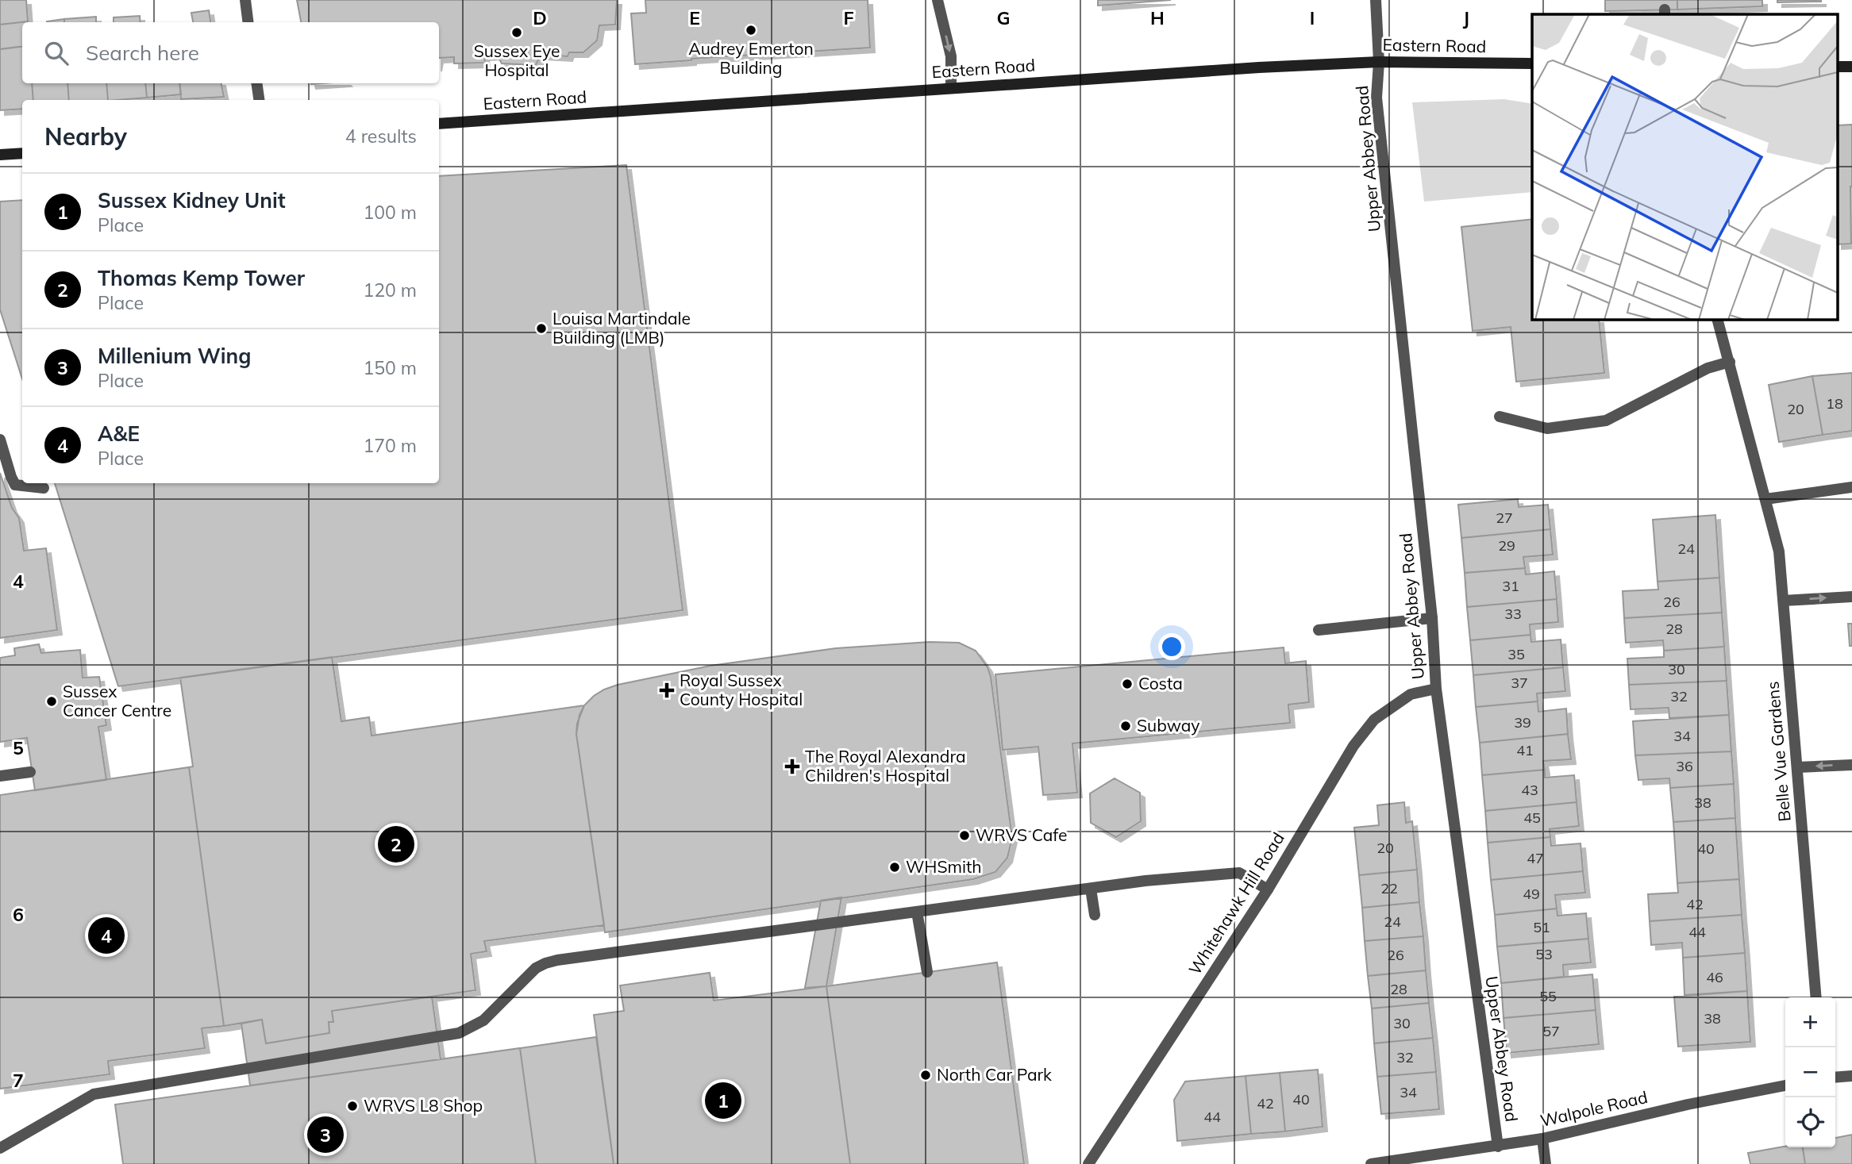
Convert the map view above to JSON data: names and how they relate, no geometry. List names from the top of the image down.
{
  "streets": {
    "street": [
      "Eastern Road",
      "Upper Abbey Road",
      "Belle Vue Gardens",
      "Whitehawk Hill Road",
      "Walpole Road"
    ]
  },
  "crossings": [
    ["Eastern Road", "Upper Abbey Road"],
    ["Upper Abbey Road", "Whitehawk Hill Road"],
    ["Upper Abbey Road", "Walpole Road"]
  ],
  "places": {
    "other": [
      "Audrey Emerton Building",
      "Sussex Eye Hospital",
      "Louisa Martindale Building (LMB)",
      "Costa",
      "Sussex Cancer Centre",
      "Subway",
      "WRVS Cafe",
      "WHSmith",
      "North Car Park",
      "WRVS L8 Shop"
    ],
    "health": ["Royal Sussex County Hospital", "The Royal Alexandra Children's Hospital"]
  },
  "house_numbers": [
    "18",
    "20",
    "27",
    "29",
    "24",
    "31",
    "26",
    "33",
    "28",
    "35",
    "30",
    "37",
    "32",
    "39",
    "34",
    "41",
    "36",
    "43",
    "38",
    "45",
    "20",
    "40",
    "47",
    "22",
    "49",
    "42",
    "24",
    "51",
    "44",
    "53",
    "26",
    "46",
    "28",
    "55",
    "38",
    "30",
    "57",
    "32",
    "34",
    "40",
    "42",
    "44"
  ],
  "page": {
    "search": "Search here",
    "heading": ["Nearby", "4 results"],
    "list": [
      {
        "mark": "1",
        "name": "Sussex Kidney Unit",
        "note": "Place",
        "value": "100 m"
      },
      {
        "mark": "2",
        "name": "Thomas Kemp Tower",
        "note": "Place",
        "value": "120 m"
      },
      {
        "mark": "3",
        "name": "Millenium Wing",
        "note": "Place",
        "value": "150 m"
      },
      {
        "mark": "4",
        "name": "A&E",
        "note": "Place",
        "value": "170 m"
      }
    ],
    "pins": [
      "2",
      "4",
      "1",
      "3"
    ],
    "map_buttons": ["+", "−"]
  },
  "grid": {
    "columns": [
      "D",
      "E",
      "F",
      "G",
      "H",
      "I",
      "J"
    ],
    "rows": [
      "4",
      "5",
      "6",
      "7"
    ]
  }
}
